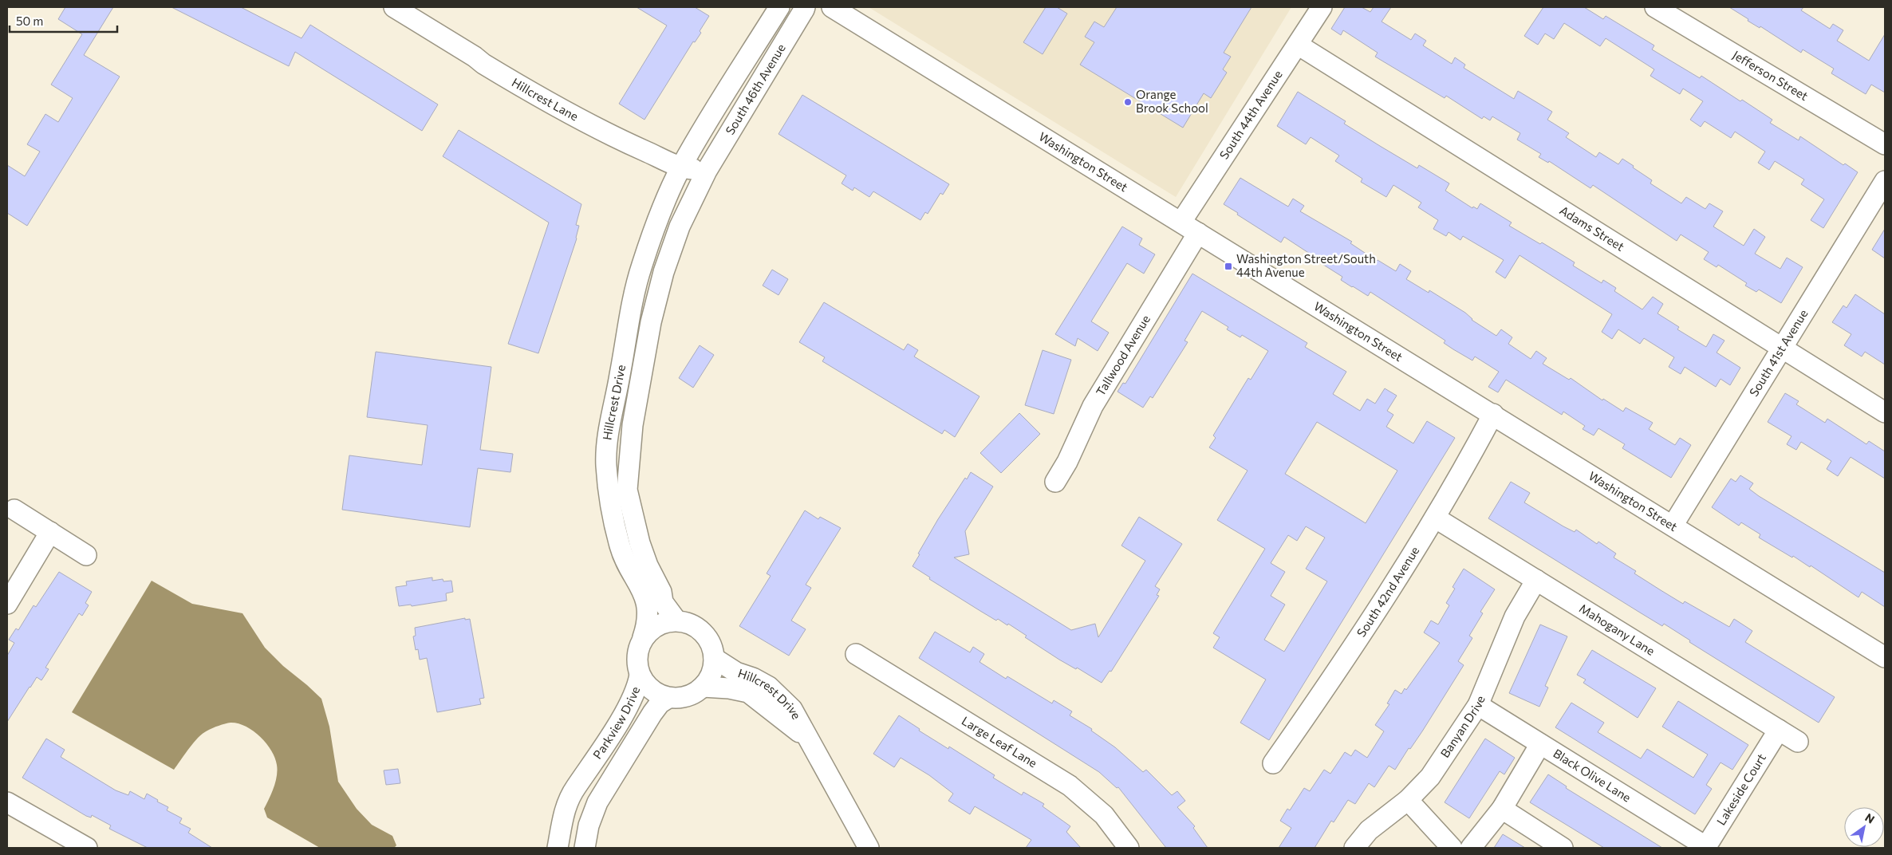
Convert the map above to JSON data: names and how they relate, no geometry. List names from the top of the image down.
{
  "streets": {
    "street": [
      "Jefferson Street",
      "South 46th Avenue",
      "Hillcrest Lane",
      "South 44th Avenue",
      "Washington Street",
      "Adams Street",
      "South 41st Avenue",
      "Tallwood Avenue",
      "Hillcrest Drive",
      "South 42nd Avenue",
      "Mahogany Lane",
      "Parkview Drive",
      "Banyan Drive",
      "Large Leaf Lane",
      "Black Olive Lane",
      "Lakeside Court"
    ]
  },
  "crossings": [
    ["South 46th Avenue", "Hillcrest Lane"],
    ["South 46th Avenue", "Hillcrest Drive"],
    ["Hillcrest Lane", "Hillcrest Drive"],
    ["South 44th Avenue", "Washington Street"],
    ["South 44th Avenue", "Adams Street"],
    ["Washington Street", "South 41st Avenue"],
    ["Washington Street", "Tallwood Avenue"],
    ["Washington Street", "South 42nd Avenue"],
    ["Adams Street", "South 41st Avenue"],
    ["Hillcrest Drive", "Parkview Drive"],
    ["South 42nd Avenue", "Mahogany Lane"],
    ["Mahogany Lane", "Banyan Drive"],
    ["Mahogany Lane", "Lakeside Court"],
    ["Banyan Drive", "Black Olive Lane"],
    ["Black Olive Lane", "Lakeside Court"]
  ],
  "places": {
    "other": ["Orange Brook School"],
    "transit": ["Washington Street/South 44th Avenue"]
  },
  "scale_bar": "50 m",
  "north": "top right"
}
